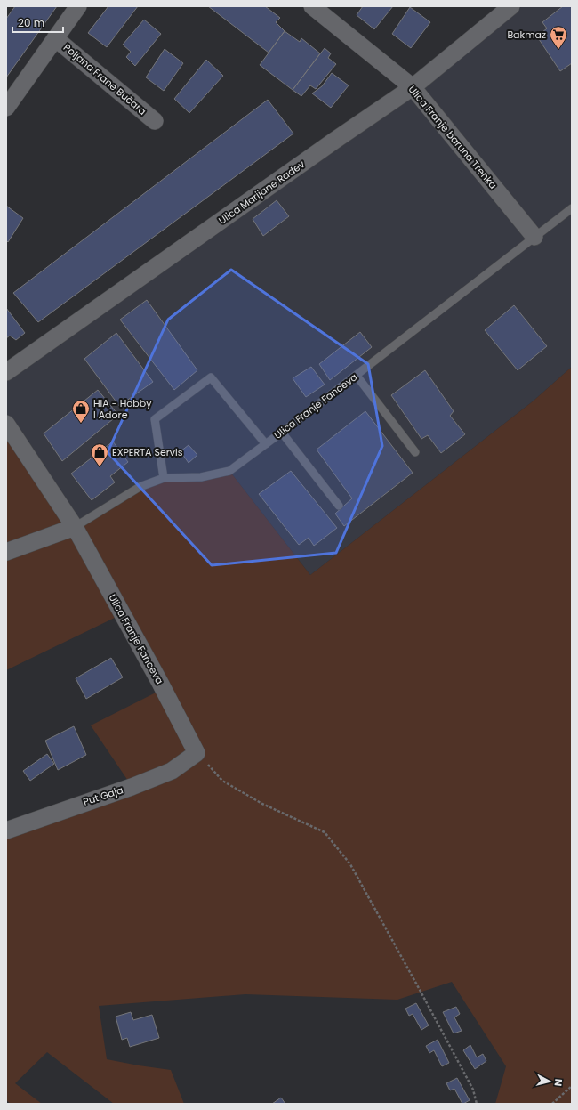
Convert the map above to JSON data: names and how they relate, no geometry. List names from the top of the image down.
{
  "streets": {
    "street": [
      "Poljana Frane Bučara",
      "Ulica Franje baruna Trenka",
      "Ulica Marijane Radev",
      "Ulica Franje Fanceva",
      "Put Gaja"
    ]
  },
  "crossings": [
    ["Ulica Franje baruna Trenka", "Ulica Marijane Radev"],
    ["Ulica Franje baruna Trenka", "Ulica Franje Fanceva"],
    ["Ulica Franje Fanceva", "Put Gaja"]
  ],
  "places": {
    "supermarket": ["Bakmaz"],
    "shop": ["HIA - Hobby I Adore", "EXPERTA Servis"]
  },
  "scale_bar": "20 m",
  "north": "right"
}
